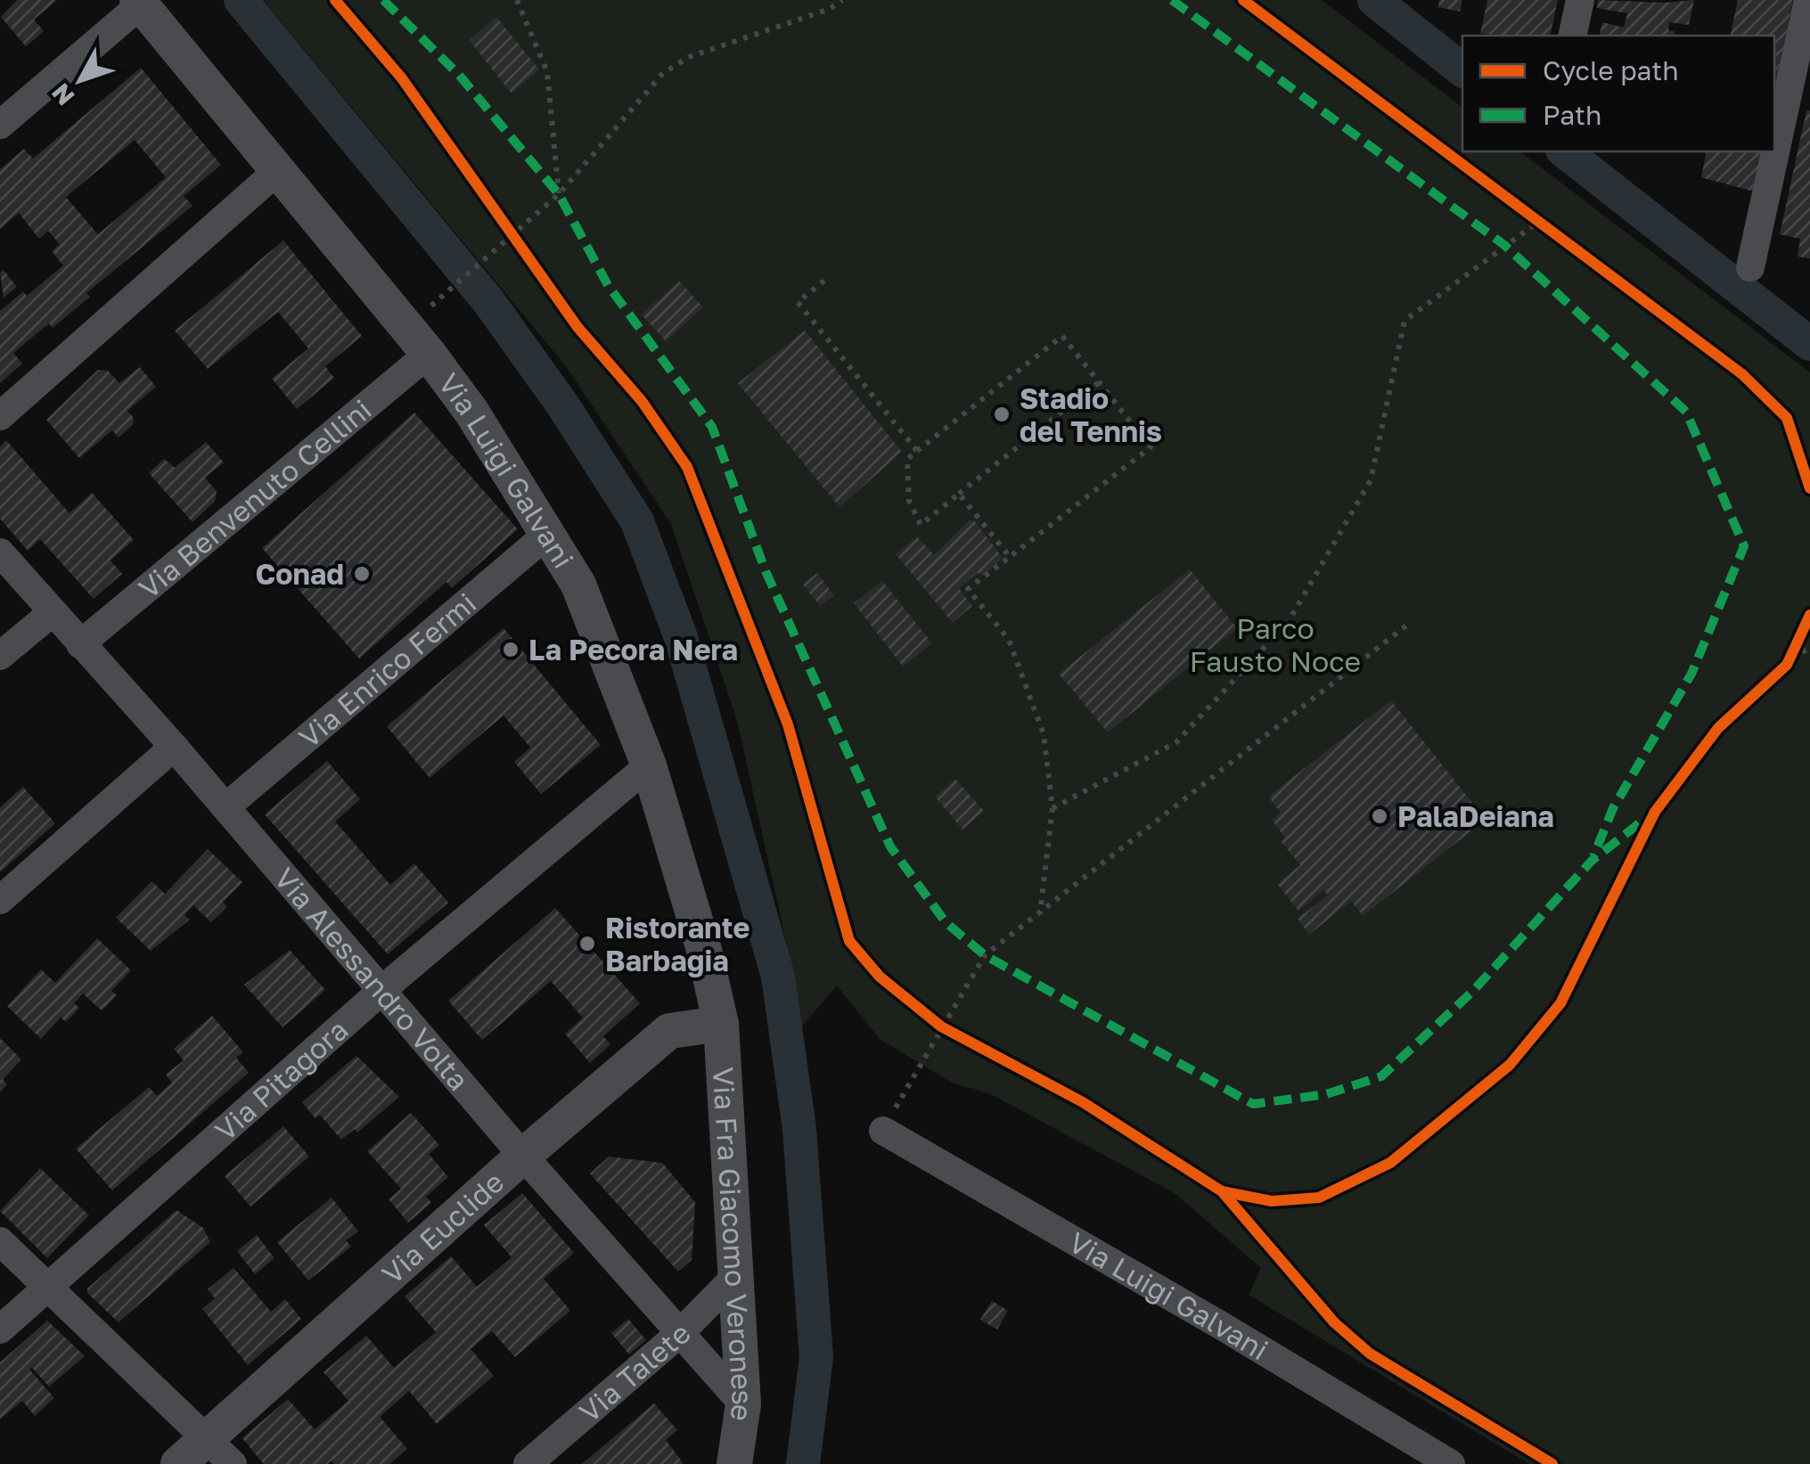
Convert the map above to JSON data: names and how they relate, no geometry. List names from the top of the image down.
{
  "streets": {
    "street": [
      "Via Luigi Galvani",
      "Via Benvenuto Cellini",
      "Via Enrico Fermi",
      "Via Alessandro Volta",
      "Via Pitagora",
      "Via Euclide",
      "Via Fra Giacomo Veronese",
      "Via Talete"
    ]
  },
  "crossings": [
    ["Via Luigi Galvani", "Via Benvenuto Cellini"],
    ["Via Luigi Galvani", "Via Enrico Fermi"],
    ["Via Luigi Galvani", "Via Pitagora"],
    ["Via Luigi Galvani", "Via Euclide"],
    ["Via Luigi Galvani", "Via Fra Giacomo Veronese"],
    ["Via Benvenuto Cellini", "Via Alessandro Volta"],
    ["Via Enrico Fermi", "Via Alessandro Volta"],
    ["Via Alessandro Volta", "Via Pitagora"],
    ["Via Alessandro Volta", "Via Euclide"],
    ["Via Alessandro Volta", "Via Fra Giacomo Veronese"],
    ["Via Alessandro Volta", "Via Talete"],
    ["Via Euclide", "Via Fra Giacomo Veronese"],
    ["Via Fra Giacomo Veronese", "Via Talete"]
  ],
  "parks": ["Parco Fausto Noce"],
  "places": [
    "Stadio del Tennis",
    "Conad",
    "La Pecora Nera",
    "PalaDeiana",
    "Ristorante Barbagia"
  ],
  "legend": ["Cycle path", "Path"],
  "north": "bottom left"
}
